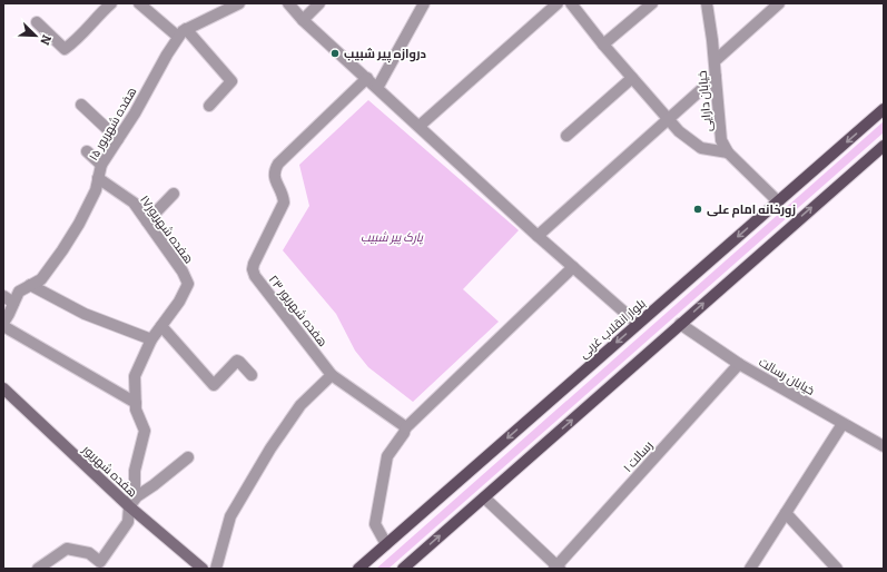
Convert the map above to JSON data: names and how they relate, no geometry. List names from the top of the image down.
{
  "streets": {
    "main road": ["بلوار انقلاب غربی", "هفده شهریور"],
    "street": [
      "خیابان دارایی",
      "هفده شهریور ۱۵",
      "هفده شهریور۱۷",
      "هفده شهریور ۲۳",
      "خیابان رسالت",
      "رسالت ۱"
    ]
  },
  "crossings": [
    ["خیابان دارایی", "بلوار انقلاب غربی"],
    ["هفده شهریور ۱۵", "هفده شهریور۱۷"],
    ["هفده شهریور۱۷", "هفده شهریور"],
    ["خیابان رسالت", "رسالت ۱"]
  ],
  "parks": ["پارک پیر شبیب"],
  "places": ["دروازه پیر شبیب", "زورخانه امام علی"],
  "north": "bottom right"
}
